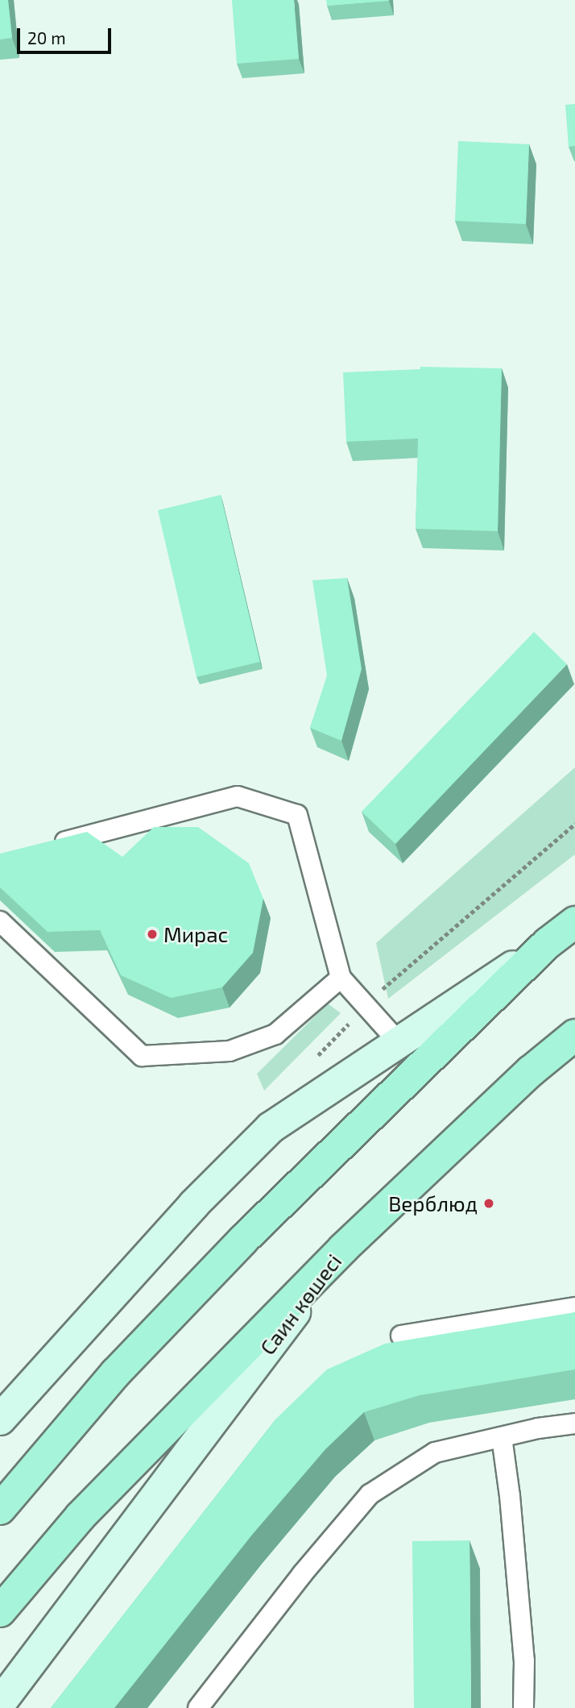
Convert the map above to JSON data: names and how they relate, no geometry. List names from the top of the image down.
{
  "streets": {
    "main road": ["Саин көшесі"]
  },
  "places": ["Мирас", "Верблюд"],
  "scale_bar": "20 m"
}
